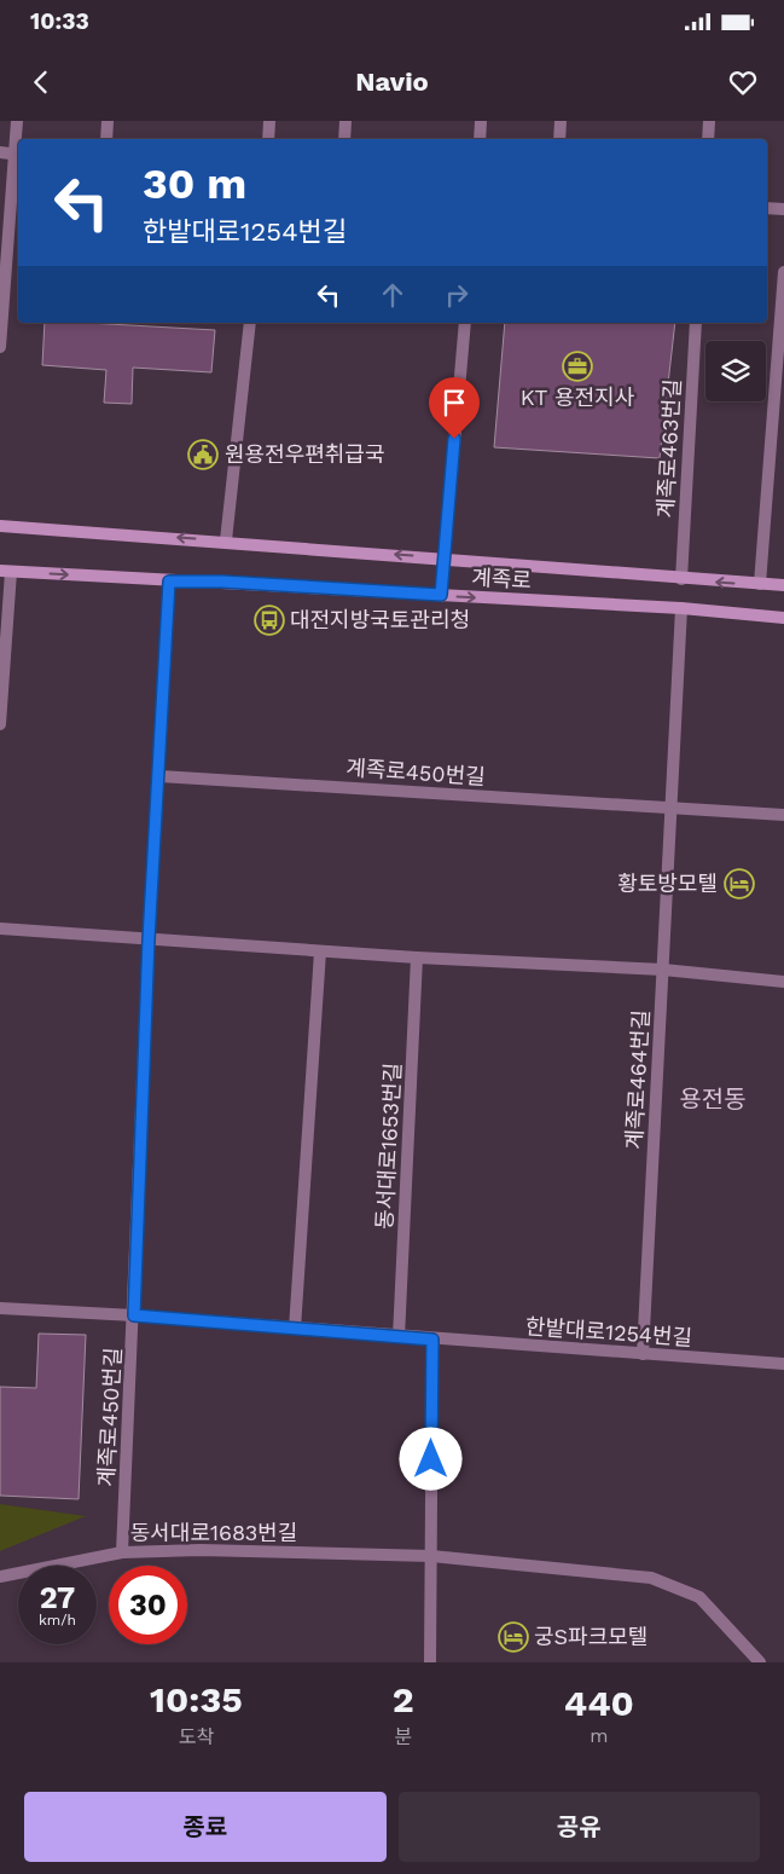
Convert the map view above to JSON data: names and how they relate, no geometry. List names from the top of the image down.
{
  "streets": {
    "main road": ["계족로"],
    "street": [
      "계족로463번길",
      "계족로450번길",
      "계족로464번길",
      "동서대로1653번길",
      "한밭대로1254번길",
      "동서대로1683번길"
    ]
  },
  "crossings": [
    ["계족로463번길", "계족로"],
    ["계족로", "계족로450번길"],
    ["계족로", "계족로464번길"],
    ["계족로450번길", "계족로464번길"],
    ["계족로450번길", "한밭대로1254번길"],
    ["계족로450번길", "동서대로1683번길"],
    ["계족로464번길", "한밭대로1254번길"],
    ["동서대로1653번길", "한밭대로1254번길"]
  ],
  "districts": ["용전동"],
  "places": {
    "office": ["KT 용전지사"],
    "public building": ["원용전우편취급국"],
    "bus stop": ["대전지방국토관리청"],
    "hotel": ["황토방모텔", "궁S파크모텔"]
  },
  "page": {
    "status": "10:33",
    "header": "Navio",
    "turn": ["30 m", "한밭대로1254번길"],
    "speed": "27 km/h",
    "limit": "30",
    "eta": [
      "10:35",
      "도착",
      "2",
      "분",
      "440",
      "m"
    ],
    "buttons": ["종료", "공유"]
  }
}
